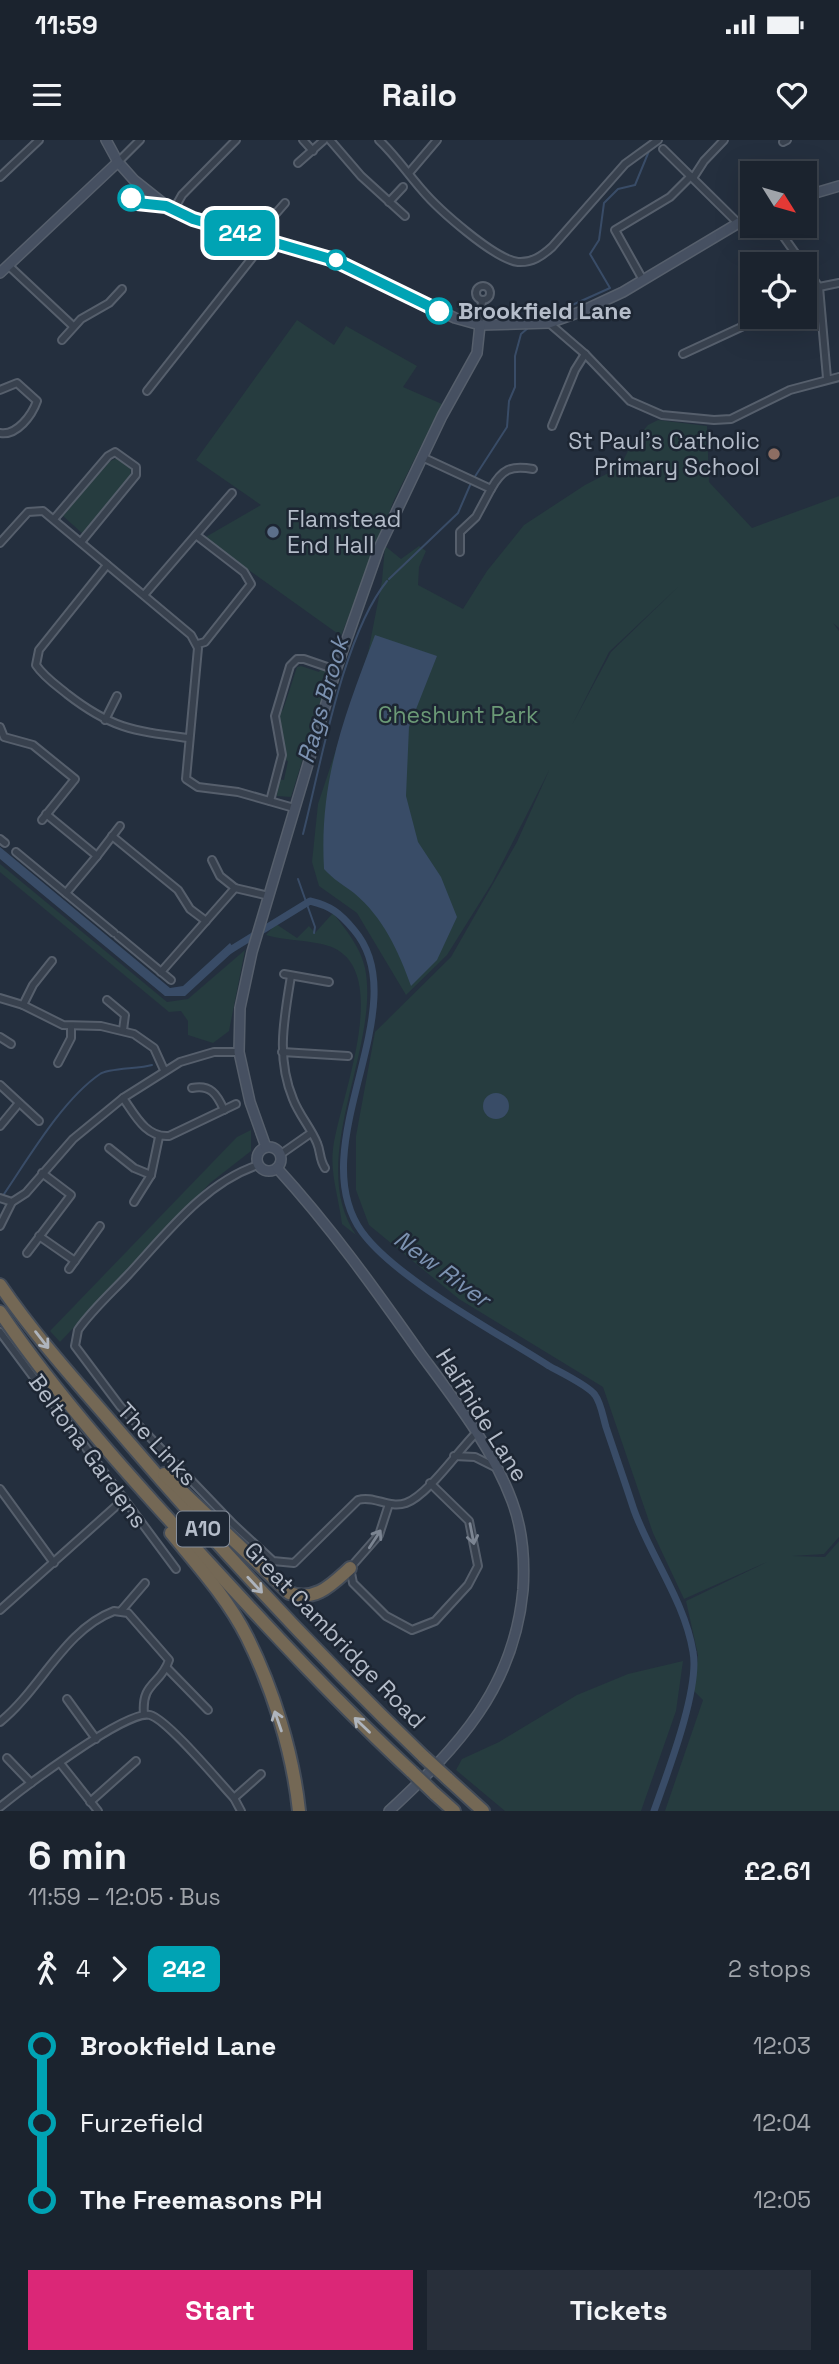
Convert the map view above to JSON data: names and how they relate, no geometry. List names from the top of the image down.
{
  "streets": {
    "highway": ["A10", "Great Cambridge Road"],
    "main road": ["Halfhide Lane"],
    "street": ["The Links", "Beltona Gardens"]
  },
  "crossings": [
    ["Halfhide Lane", "The Links"]
  ],
  "water": ["Rags Brook", "New River"],
  "parks": ["Cheshunt Park"],
  "places": ["Brookfield Lane", "St Paul's Catholic Primary School", "Flamstead End Hall"],
  "lines": ["bus line 242"],
  "north": "bottom right",
  "page": {
    "status": "11:59",
    "header": "Railo",
    "on_map": "242",
    "heading": ["6 min", "11:59 – 12:05 · Bus", "£2.61"],
    "legs": ["4", "242", "2 stops"],
    "list": [
      {
        "name": "Brookfield Lane",
        "value": "12:03"
      },
      {
        "name": "Furzefield",
        "value": "12:04"
      },
      {
        "name": "The Freemasons PH",
        "value": "12:05"
      }
    ],
    "buttons": ["Start", "Tickets"]
  }
}
